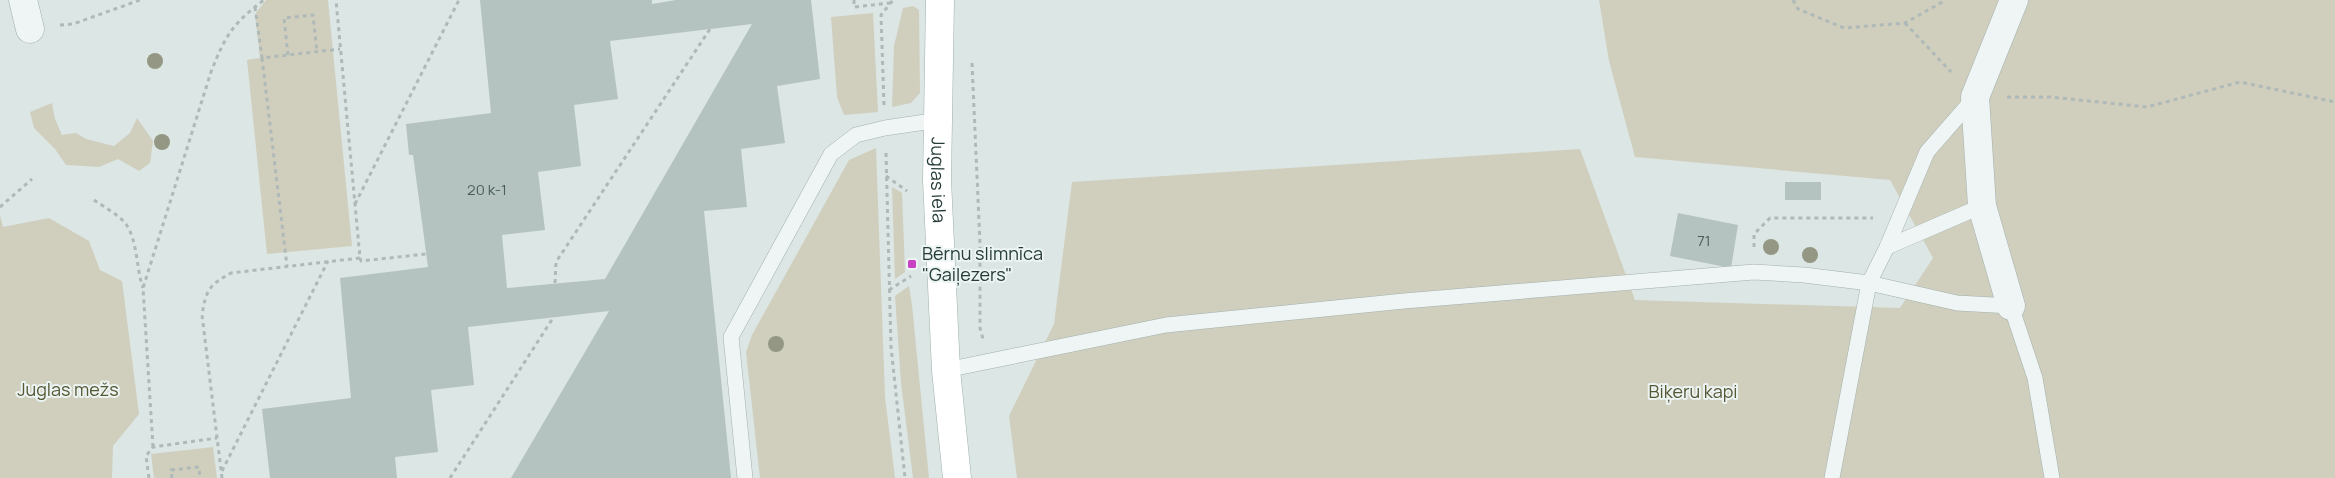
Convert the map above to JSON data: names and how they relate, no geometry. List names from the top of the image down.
{
  "streets": {
    "main road": ["Juglas iela"]
  },
  "parks": ["Juglas mežs", "Biķeru kapi"],
  "places": {
    "transit": ["Bērnu slimnīca \"Gaiļezers\""]
  },
  "house_numbers": ["20 k-1", "71"]
}
